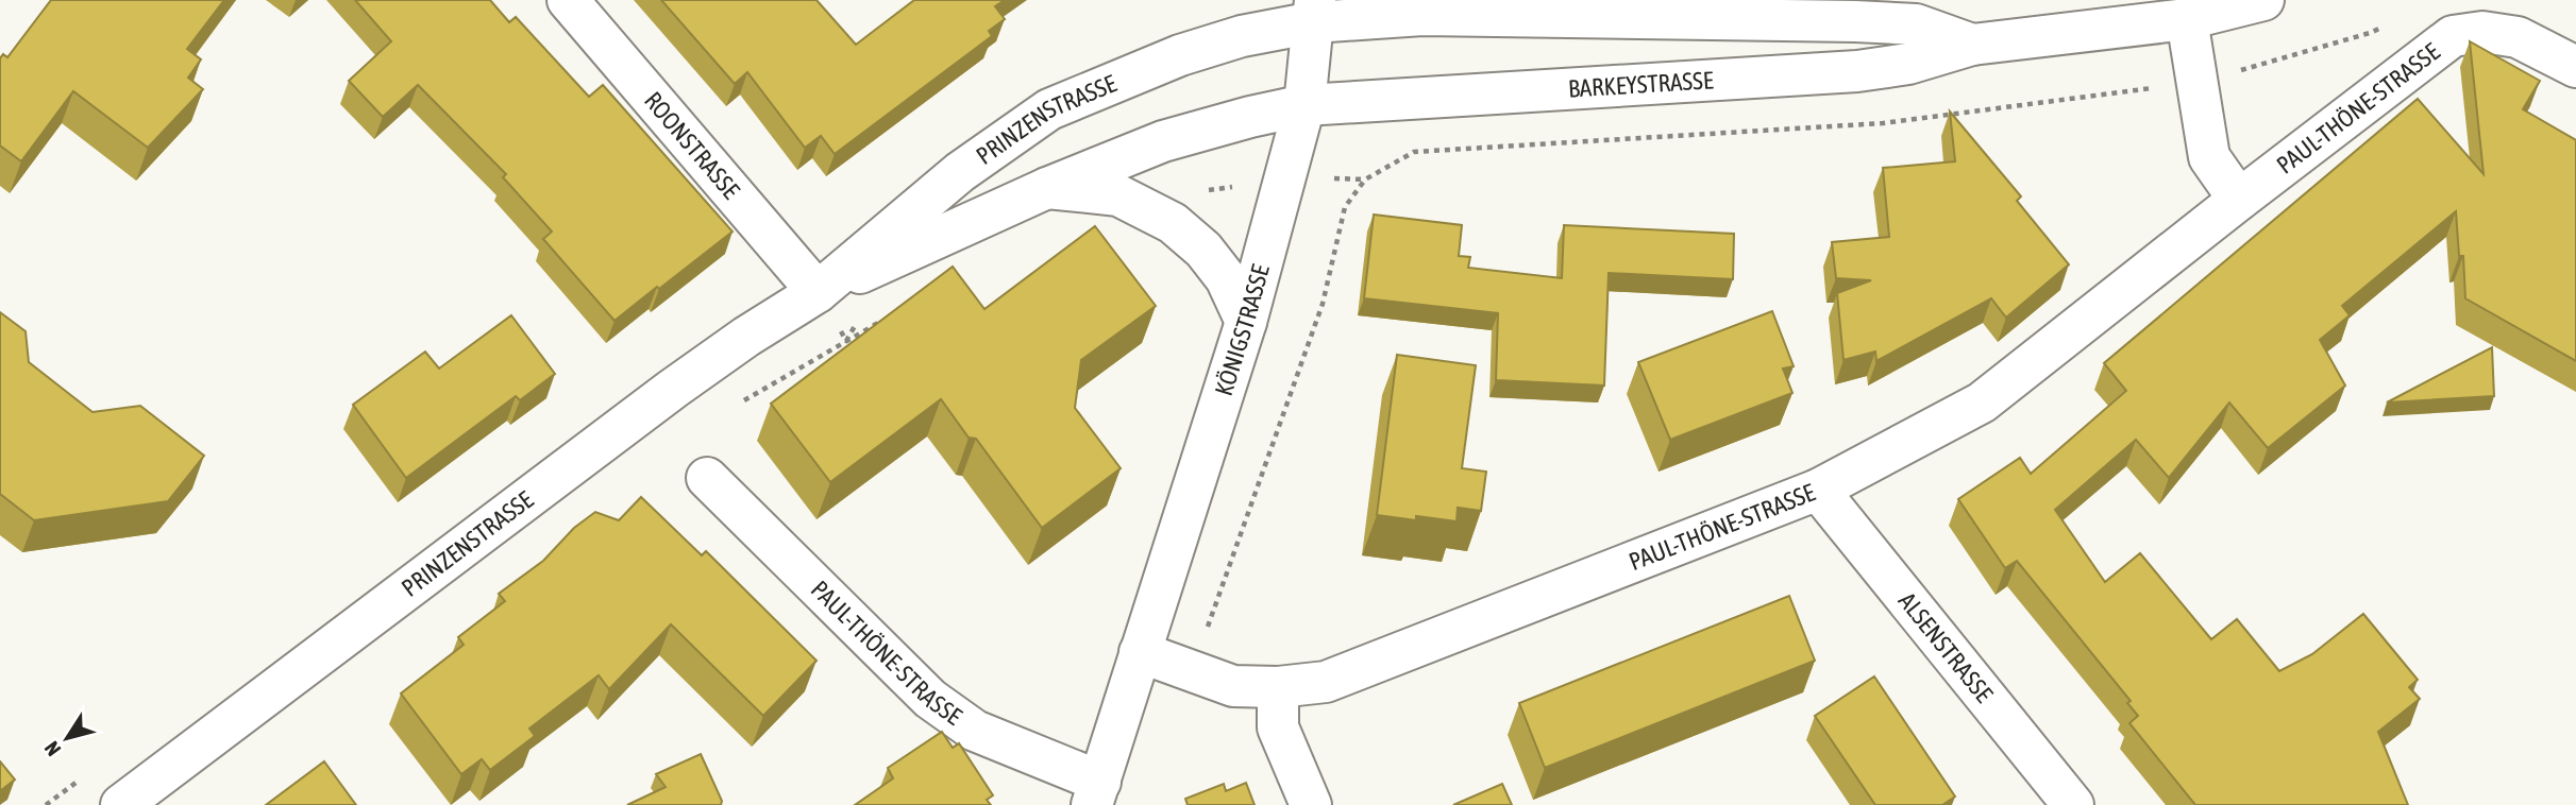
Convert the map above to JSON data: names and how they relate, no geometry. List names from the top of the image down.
{
  "streets": {
    "street": [
      "BARKEYSTRASSE",
      "PAUL-THÖNE-STRASSE",
      "PRINZENSTRASSE",
      "ROONSTRASSE",
      "KÖNIGSTRASSE",
      "ALSENSTRASSE"
    ]
  },
  "crossings": [
    ["BARKEYSTRASSE", "PRINZENSTRASSE"],
    ["BARKEYSTRASSE", "KÖNIGSTRASSE"],
    ["PAUL-THÖNE-STRASSE", "KÖNIGSTRASSE"],
    ["PAUL-THÖNE-STRASSE", "ALSENSTRASSE"],
    ["PRINZENSTRASSE", "ROONSTRASSE"],
    ["PRINZENSTRASSE", "KÖNIGSTRASSE"]
  ],
  "north": "bottom left"
}
